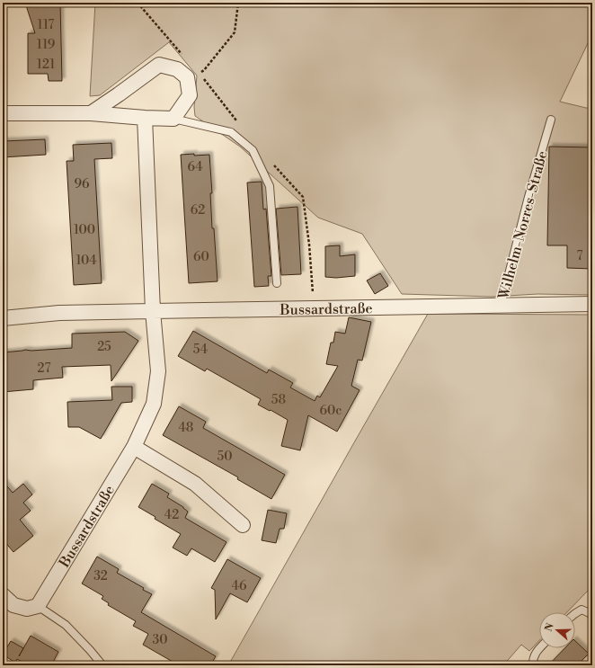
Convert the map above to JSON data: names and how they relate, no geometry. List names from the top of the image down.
{
  "streets": {
    "street": ["Wilhelm-Norres-Straße", "Bussardstraße"]
  },
  "crossings": [
    ["Wilhelm-Norres-Straße", "Bussardstraße"]
  ],
  "house_numbers": [
    "117",
    "119",
    "121",
    "64",
    "96",
    "62",
    "100",
    "7",
    "60",
    "104",
    "25",
    "54",
    "27",
    "58",
    "60c",
    "48",
    "50",
    "42",
    "32",
    "46",
    "30"
  ],
  "north": "left"
}
